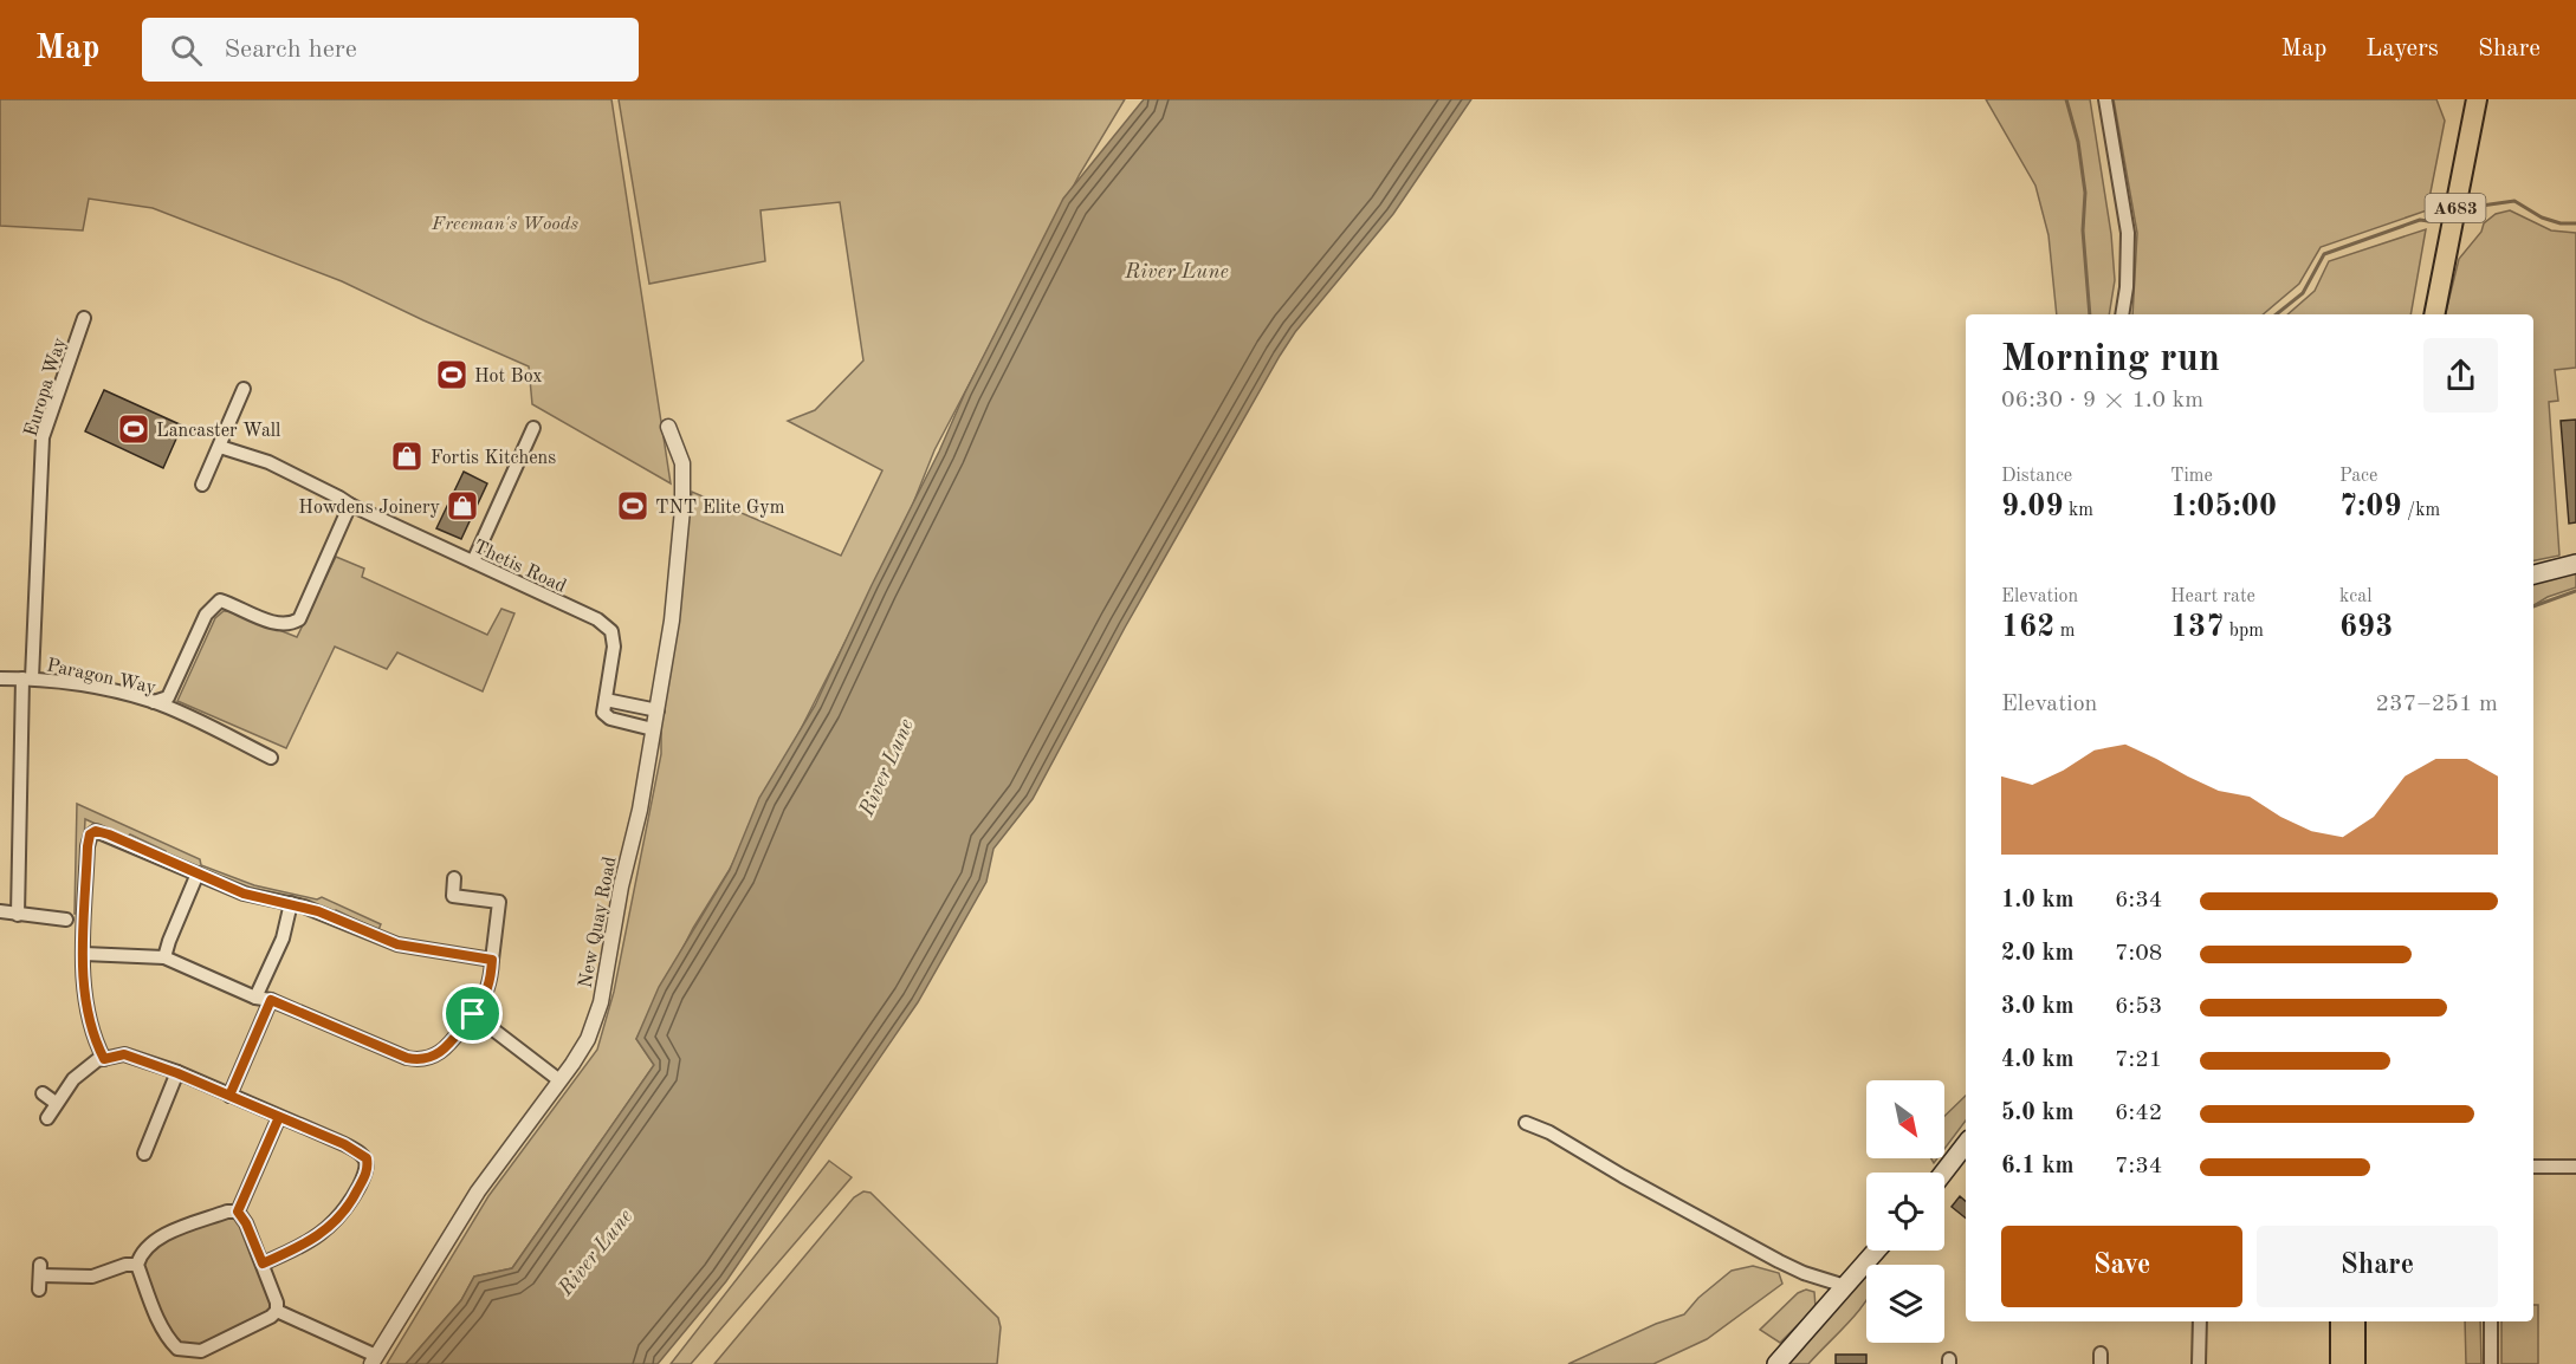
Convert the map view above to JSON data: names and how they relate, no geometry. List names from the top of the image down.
{
  "streets": {
    "highway": ["A683"],
    "street": [
      "Europa Way",
      "Thetis Road",
      "Paragon Way",
      "New Quay Road"
    ]
  },
  "crossings": [
    ["Europa Way", "Paragon Way"]
  ],
  "water": ["River Lune"],
  "parks": ["Freeman's Woods"],
  "places": {
    "sports": ["Hot Box", "Lancaster Wall", "TNT Elite Gym"],
    "shop": ["Fortis Kitchens", "Howdens Joinery"]
  },
  "north": "bottom right",
  "page": {
    "header": "Map",
    "search": "Search here",
    "nav": ["Map", "Layers", "Share"],
    "heading": ["Morning run", "06:30 · 9 × 1.0 km"],
    "stats": [
      ["Distance", "9.09 km"],
      ["Time", "1:05:00"],
      ["Pace", "7:09 /km"],
      ["Elevation", "162 m"],
      ["Heart rate", "137 bpm"],
      ["kcal", "693"]
    ],
    "chart": ["Elevation", "237–251 m"],
    "list": [
      {
        "name": "1.0 km",
        "note": "6:34"
      },
      {
        "name": "2.0 km",
        "note": "7:08"
      },
      {
        "name": "3.0 km",
        "note": "6:53"
      },
      {
        "name": "4.0 km",
        "note": "7:21"
      },
      {
        "name": "5.0 km",
        "note": "6:42"
      },
      {
        "name": "6.1 km",
        "note": "7:34"
      }
    ],
    "buttons": ["Save", "Share"]
  }
}
